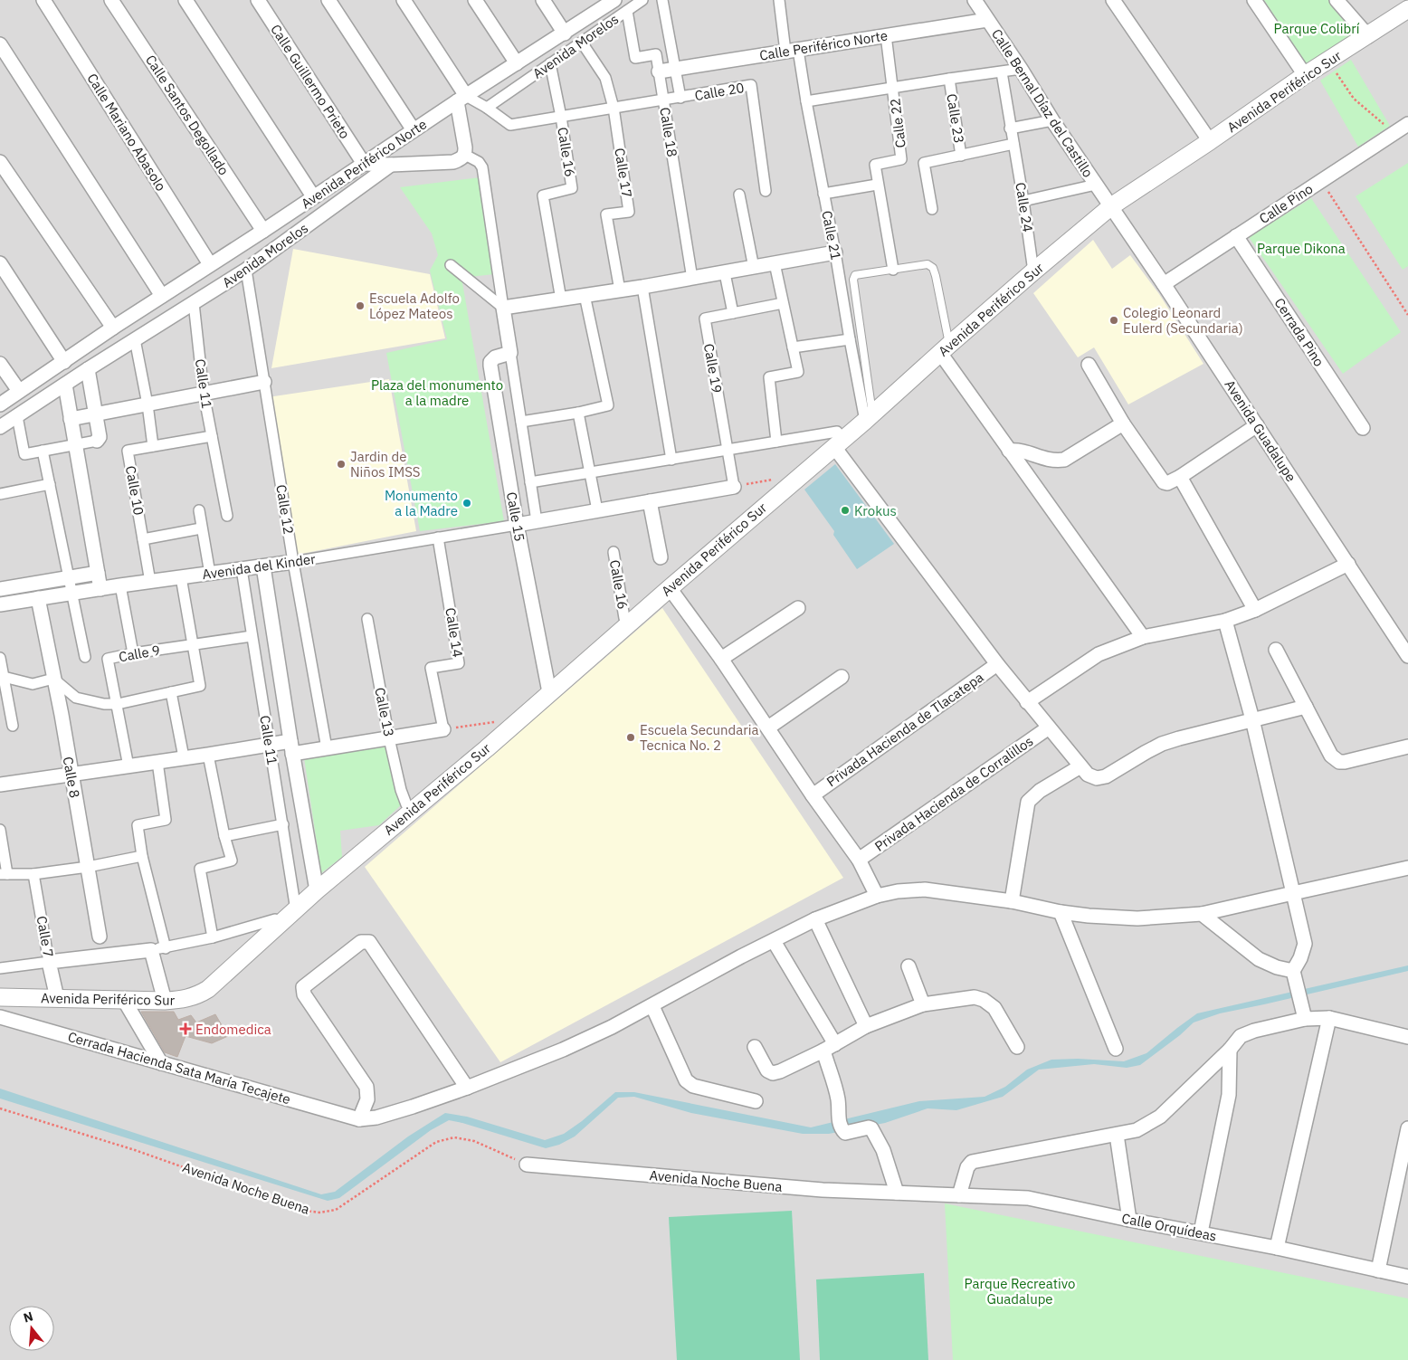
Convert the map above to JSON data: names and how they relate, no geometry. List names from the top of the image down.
{
  "streets": {
    "street": [
      "Calle Periférico Norte",
      "Avenida Morelos",
      "Calle Guillermo Prieto",
      "Calle 20",
      "Avenida Periférico Sur",
      "Calle Bernal Díaz del Castillo",
      "Calle Santos Degollado",
      "Calle 23",
      "Calle 22",
      "Calle Mariano Abasolo",
      "Calle 18",
      "Calle 16",
      "Avenida Periférico Norte",
      "Calle 17",
      "Calle Pino",
      "Calle 24",
      "Calle 21",
      "Cerrada Pino",
      "Calle 19",
      "Calle 11",
      "Avenida Guadalupe",
      "Calle 10",
      "Calle 12",
      "Calle 15",
      "Avenida del Kinder",
      "Calle 14",
      "Calle 9",
      "Calle 13",
      "Privada Hacienda de Tlacatepa",
      "Calle 8",
      "Privada Hacienda de Corralillos",
      "Calle 7",
      "Cerrada Hacienda Sata María Tecajete",
      "Avenida Noche Buena",
      "Calle Orquídeas"
    ]
  },
  "crossings": [
    ["Calle Periférico Norte", "Calle 20"],
    ["Calle Periférico Norte", "Calle Bernal Díaz del Castillo"],
    ["Calle Periférico Norte", "Calle 22"],
    ["Calle Periférico Norte", "Calle 18"],
    ["Calle Periférico Norte", "Calle 21"],
    ["Avenida Morelos", "Calle 18"],
    ["Avenida Morelos", "Calle 16"],
    ["Avenida Morelos", "Calle 17"],
    ["Avenida Morelos", "Calle 11"],
    ["Avenida Morelos", "Calle 12"],
    ["Calle Guillermo Prieto", "Avenida Periférico Norte"],
    ["Avenida Periférico Sur", "Calle Bernal Díaz del Castillo"],
    ["Avenida Periférico Sur", "Calle 24"],
    ["Avenida Periférico Sur", "Calle 21"],
    ["Avenida Periférico Sur", "Calle 11"],
    ["Avenida Periférico Sur", "Avenida Guadalupe"],
    ["Avenida Periférico Sur", "Calle 15"],
    ["Avenida Periférico Sur", "Calle 7"],
    ["Calle Bernal Díaz del Castillo", "Avenida Guadalupe"],
    ["Calle Santos Degollado", "Avenida Periférico Norte"],
    ["Calle Mariano Abasolo", "Avenida Periférico Norte"],
    ["Calle Pino", "Cerrada Pino"],
    ["Calle Pino", "Avenida Guadalupe"],
    ["Calle 11", "Avenida del Kinder"],
    ["Calle 11", "Calle 9"],
    ["Calle 10", "Avenida del Kinder"],
    ["Calle 12", "Avenida del Kinder"],
    ["Calle 15", "Avenida del Kinder"],
    ["Avenida del Kinder", "Calle 14"],
    ["Avenida del Kinder", "Calle 8"],
    ["Avenida Noche Buena", "Calle Orquídeas"]
  ],
  "parks": [
    "Parque Colibrí",
    "Parque Dikona",
    "Plaza del monumento a la madre",
    "Parque Recreativo Guadalupe"
  ],
  "places": {
    "other": [
      "Escuela Adolfo López Mateos",
      "Colegio Leonard Eulerd (Secundaria)",
      "Jardin de Niños IMSS",
      "Monumento a la Madre",
      "Krokus",
      "Escuela Secundaria Tecnica No. 2"
    ],
    "health": ["Endomedica"]
  },
  "north": "top"
}
